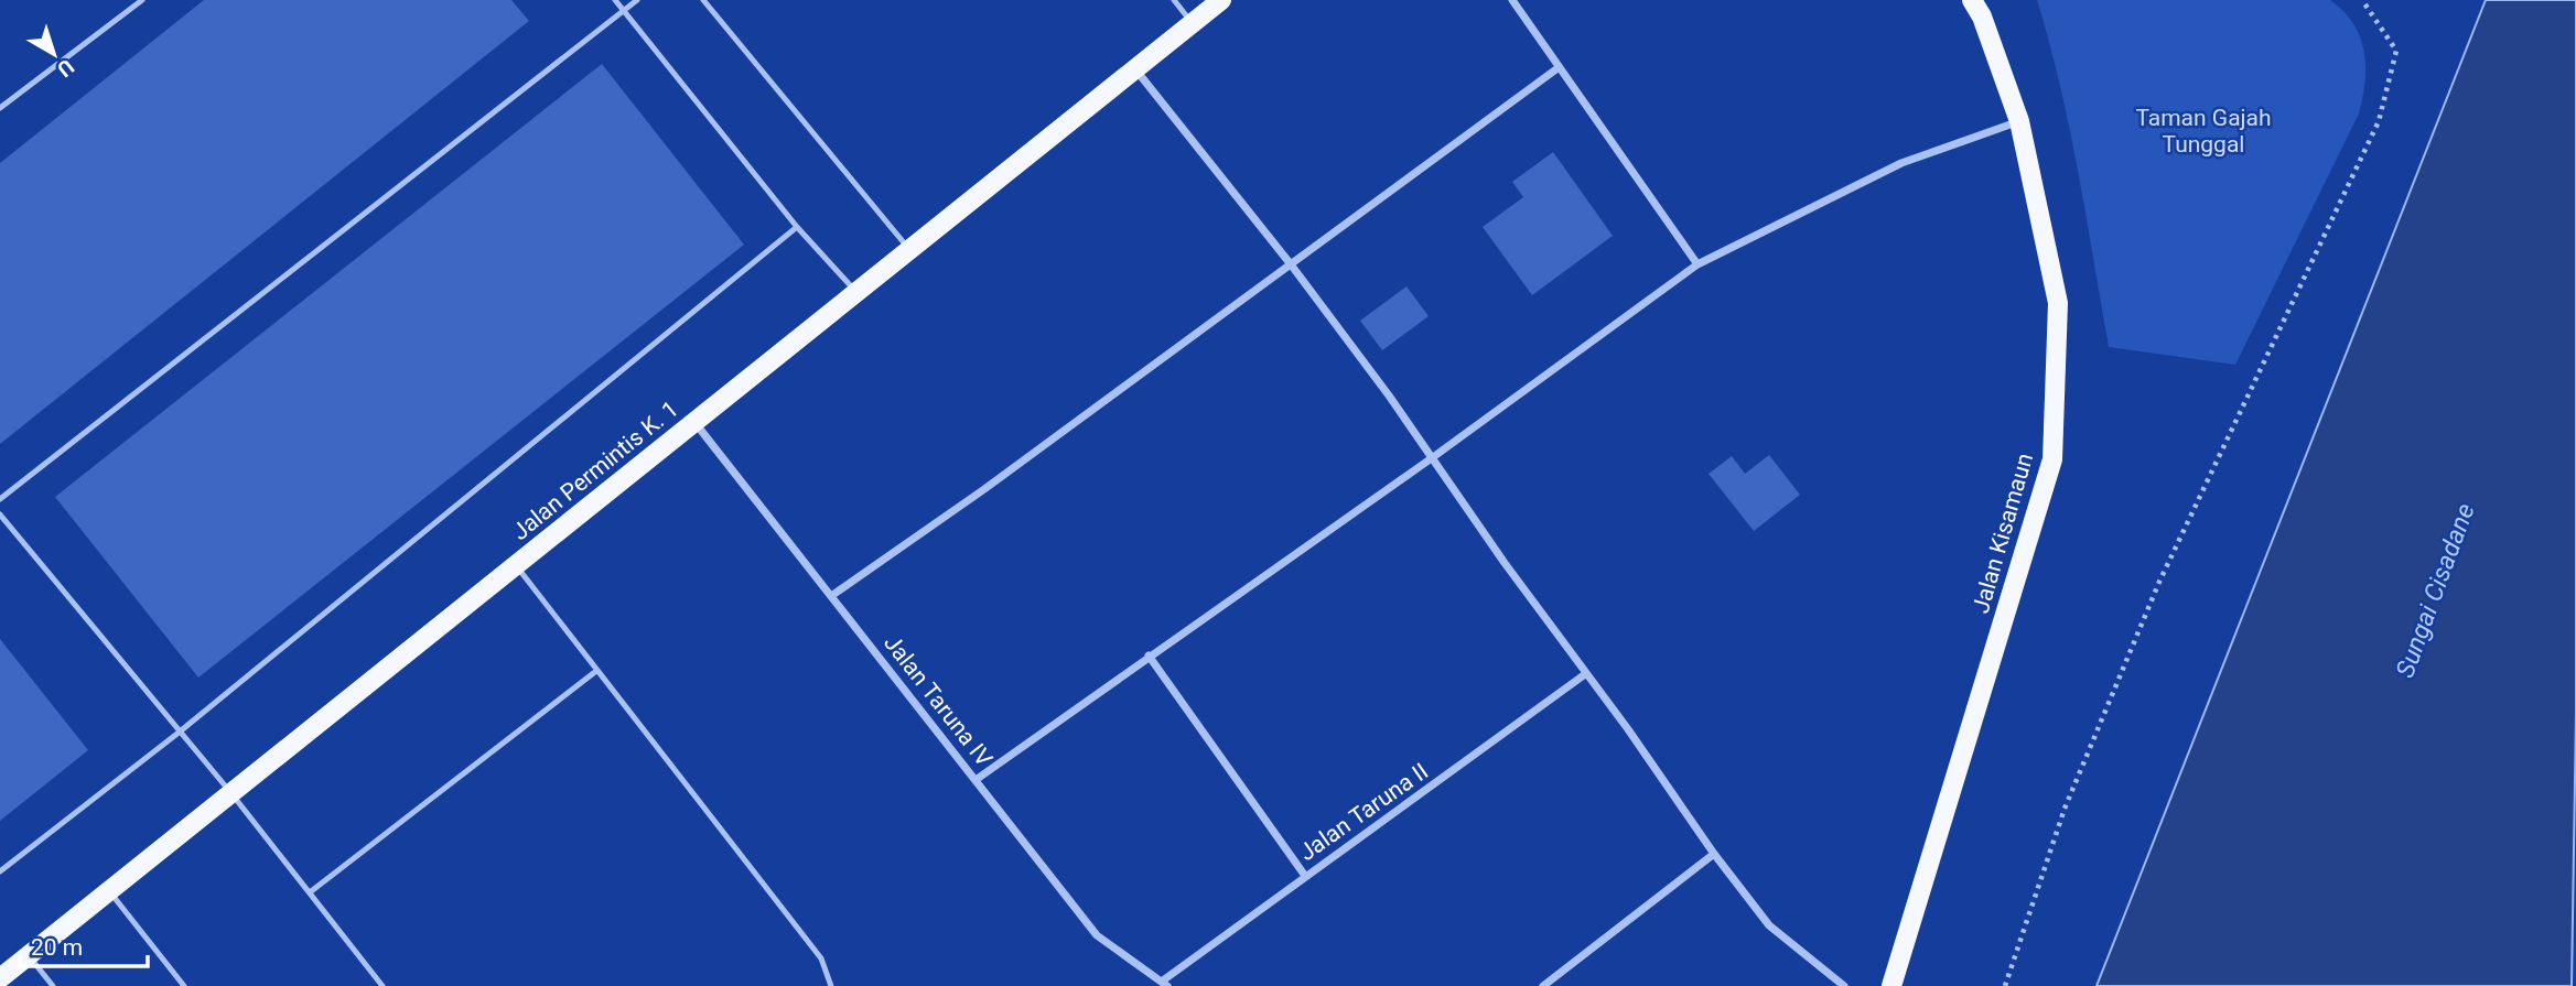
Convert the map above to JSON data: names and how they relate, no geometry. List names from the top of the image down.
{
  "streets": {
    "main road": ["Jalan Permintis K. 1", "Jalan Kisamaun"],
    "street": ["Jalan Taruna IV", "Jalan Taruna II"]
  },
  "crossings": [
    ["Jalan Permintis K. 1", "Jalan Taruna IV"],
    ["Jalan Taruna IV", "Jalan Taruna II"]
  ],
  "water": ["Sungai Cisadane"],
  "parks": ["Taman Gajah Tunggal"],
  "scale_bar": "20 m",
  "north": "bottom right"
}
